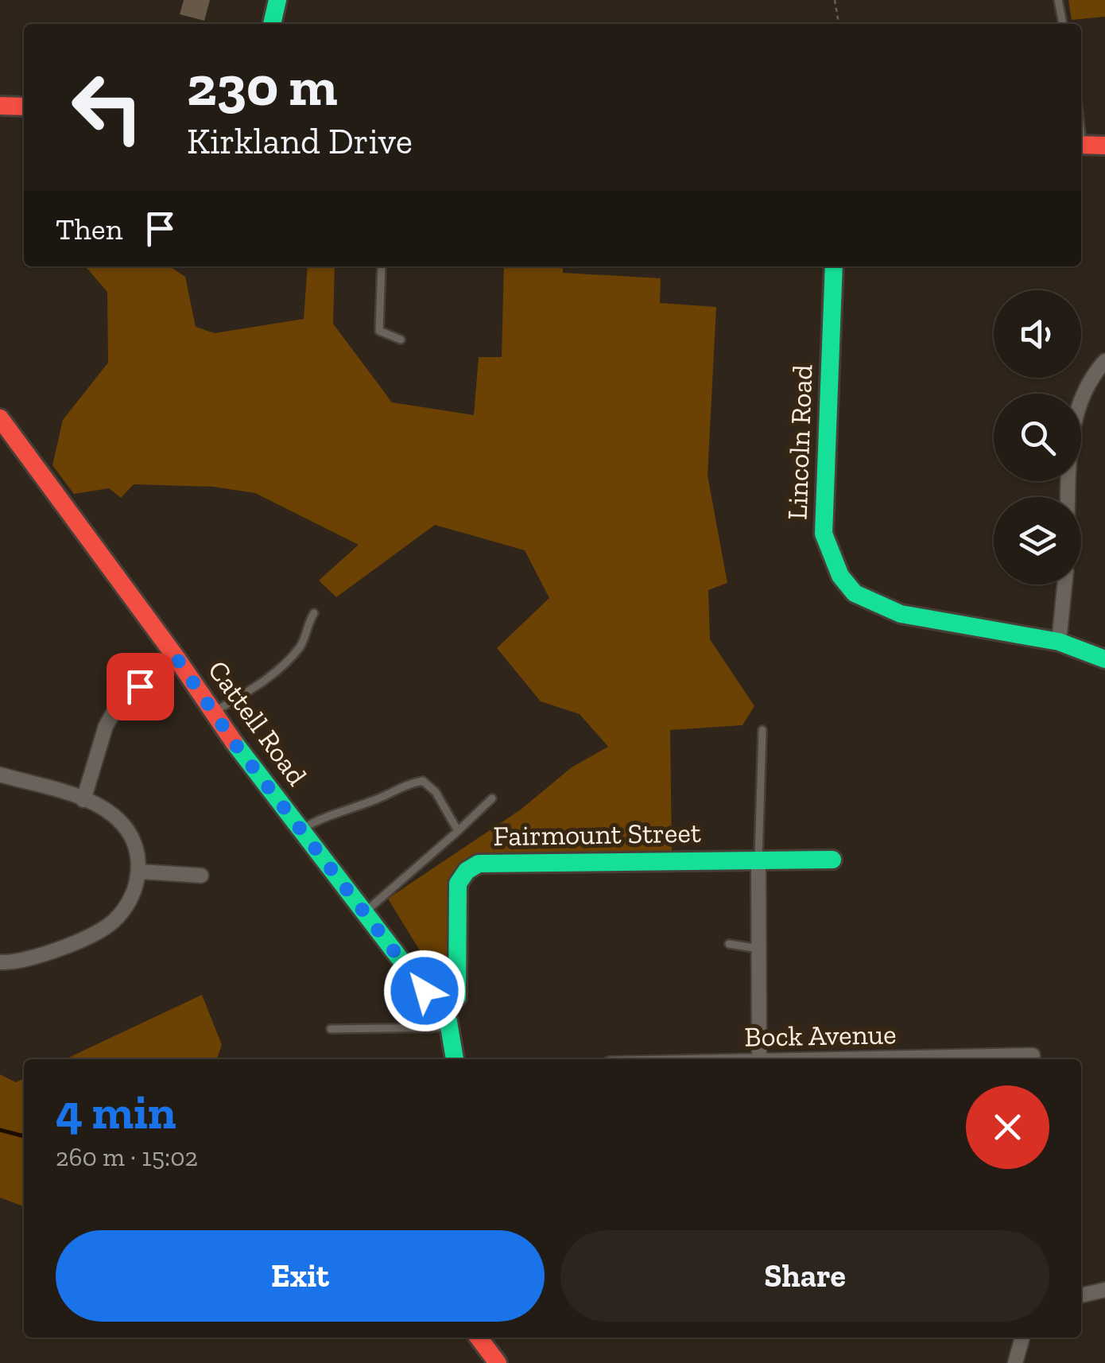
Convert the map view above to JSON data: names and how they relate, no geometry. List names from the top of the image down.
{
  "streets": {
    "street": [
      "Lincoln Road",
      "Cattell Road",
      "Fairmount Street",
      "Bock Avenue"
    ]
  },
  "crossings": [
    ["Cattell Road", "Fairmount Street"]
  ],
  "page": {
    "turn": ["230 m", "Kirkland Drive"],
    "then": "Then",
    "heading": ["4 min", "260 m · 15:02"],
    "buttons": ["Exit", "Share"]
  }
}
